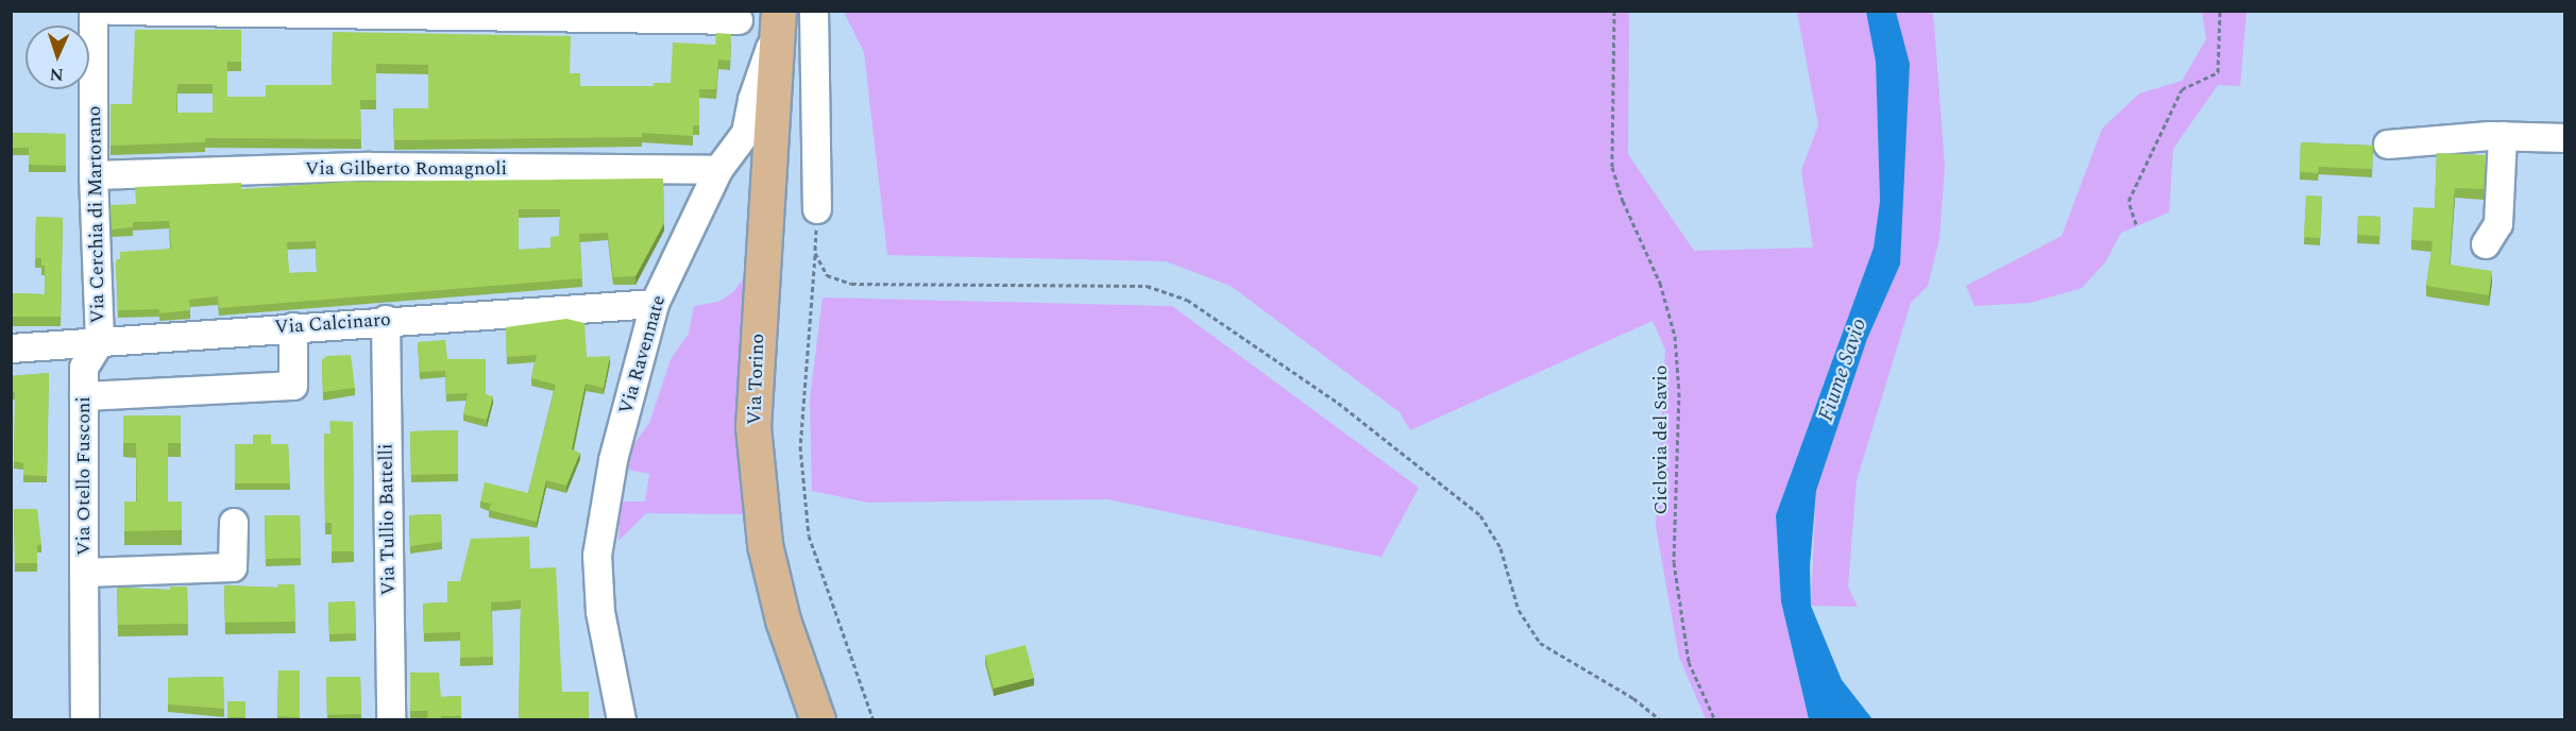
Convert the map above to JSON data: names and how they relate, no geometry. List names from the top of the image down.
{
  "streets": {
    "main road": ["Via Torino"],
    "street": [
      "Via Gilberto Romagnoli",
      "Via Cerchia di Martorano",
      "Via Calcinaro",
      "Via Ravennate",
      "Via Otello Fusconi",
      "Via Tullio Battelli"
    ],
    "path": ["Ciclovia del Savio"]
  },
  "crossings": [
    ["Via Gilberto Romagnoli", "Via Cerchia di Martorano"],
    ["Via Gilberto Romagnoli", "Via Ravennate"],
    ["Via Cerchia di Martorano", "Via Calcinaro"],
    ["Via Cerchia di Martorano", "Via Otello Fusconi"],
    ["Via Calcinaro", "Via Ravennate"],
    ["Via Calcinaro", "Via Otello Fusconi"],
    ["Via Calcinaro", "Via Tullio Battelli"],
    ["Via Ravennate", "Via Torino"]
  ],
  "water": ["Fiume Savio"],
  "north": "bottom"
}
